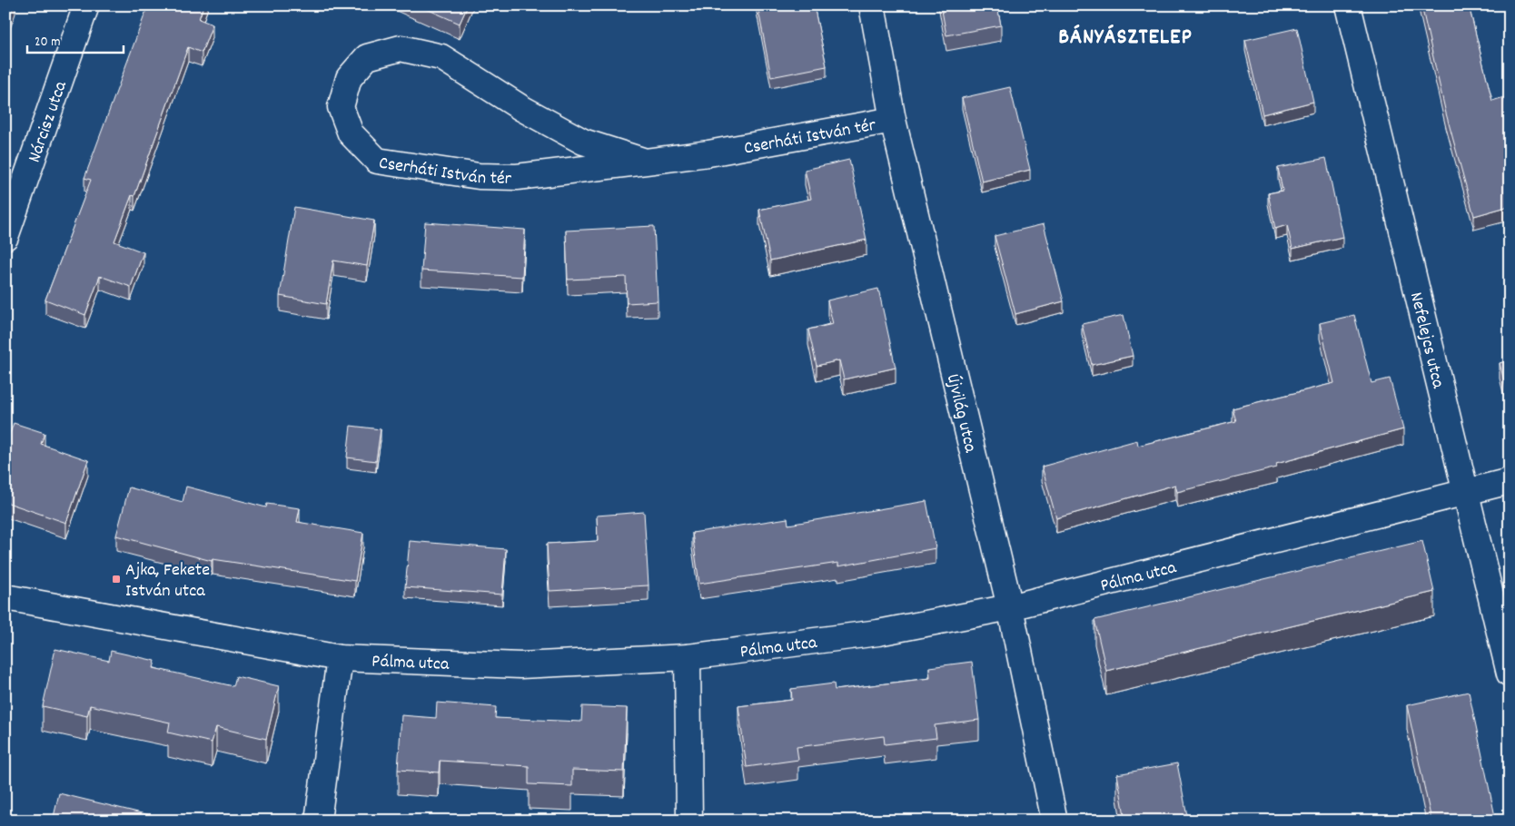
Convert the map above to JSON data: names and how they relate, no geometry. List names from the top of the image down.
{
  "streets": {
    "street": [
      "Nárcisz utca",
      "Cserháti István tér",
      "Nefelejcs utca",
      "Újvilág utca",
      "Pálma utca"
    ]
  },
  "crossings": [
    ["Cserháti István tér", "Újvilág utca"],
    ["Nefelejcs utca", "Pálma utca"],
    ["Újvilág utca", "Pálma utca"]
  ],
  "districts": ["BÁNYÁSZTELEP"],
  "places": {
    "transit": ["Ajka, Fekete István utca"]
  },
  "scale_bar": "20 m"
}
